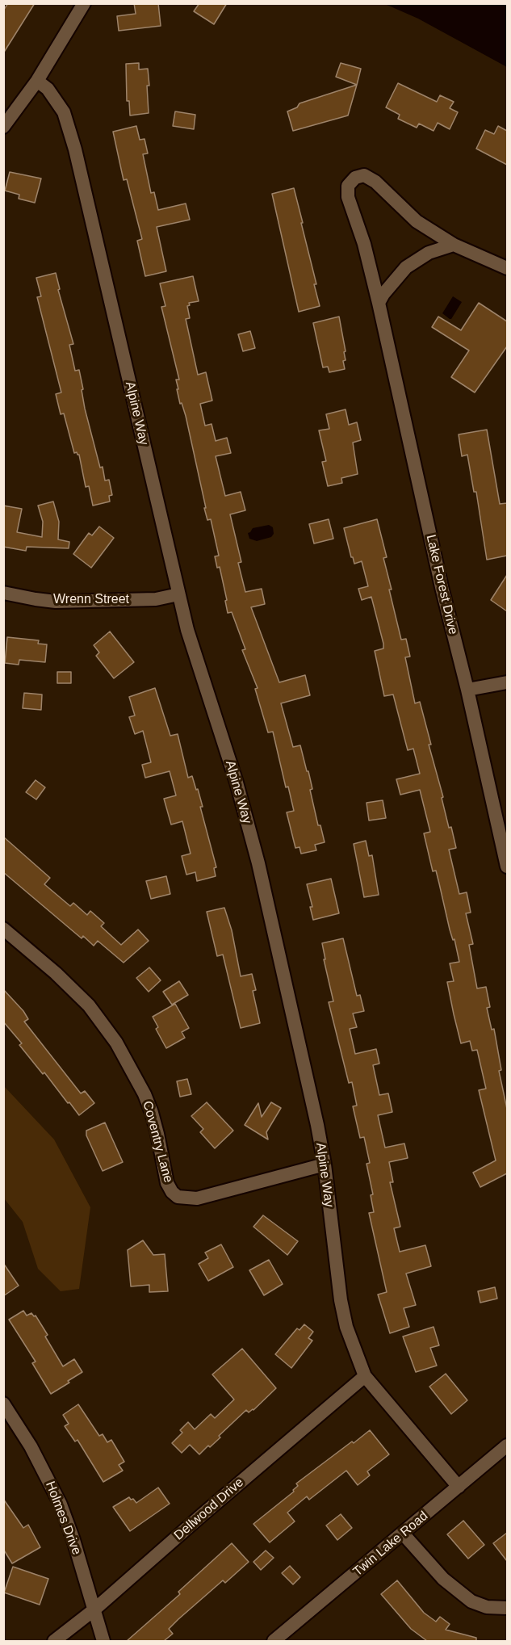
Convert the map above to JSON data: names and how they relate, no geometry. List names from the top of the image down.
{
  "streets": {
    "street": [
      "Alpine Way",
      "Lake Forest Drive",
      "Wrenn Street",
      "Coventry Lane",
      "Dellwood Drive",
      "Holmes Drive",
      "Twin Lake Road"
    ]
  },
  "crossings": [
    ["Alpine Way", "Wrenn Street"],
    ["Alpine Way", "Coventry Lane"],
    ["Alpine Way", "Dellwood Drive"],
    ["Alpine Way", "Twin Lake Road"],
    ["Dellwood Drive", "Holmes Drive"]
  ]
}
